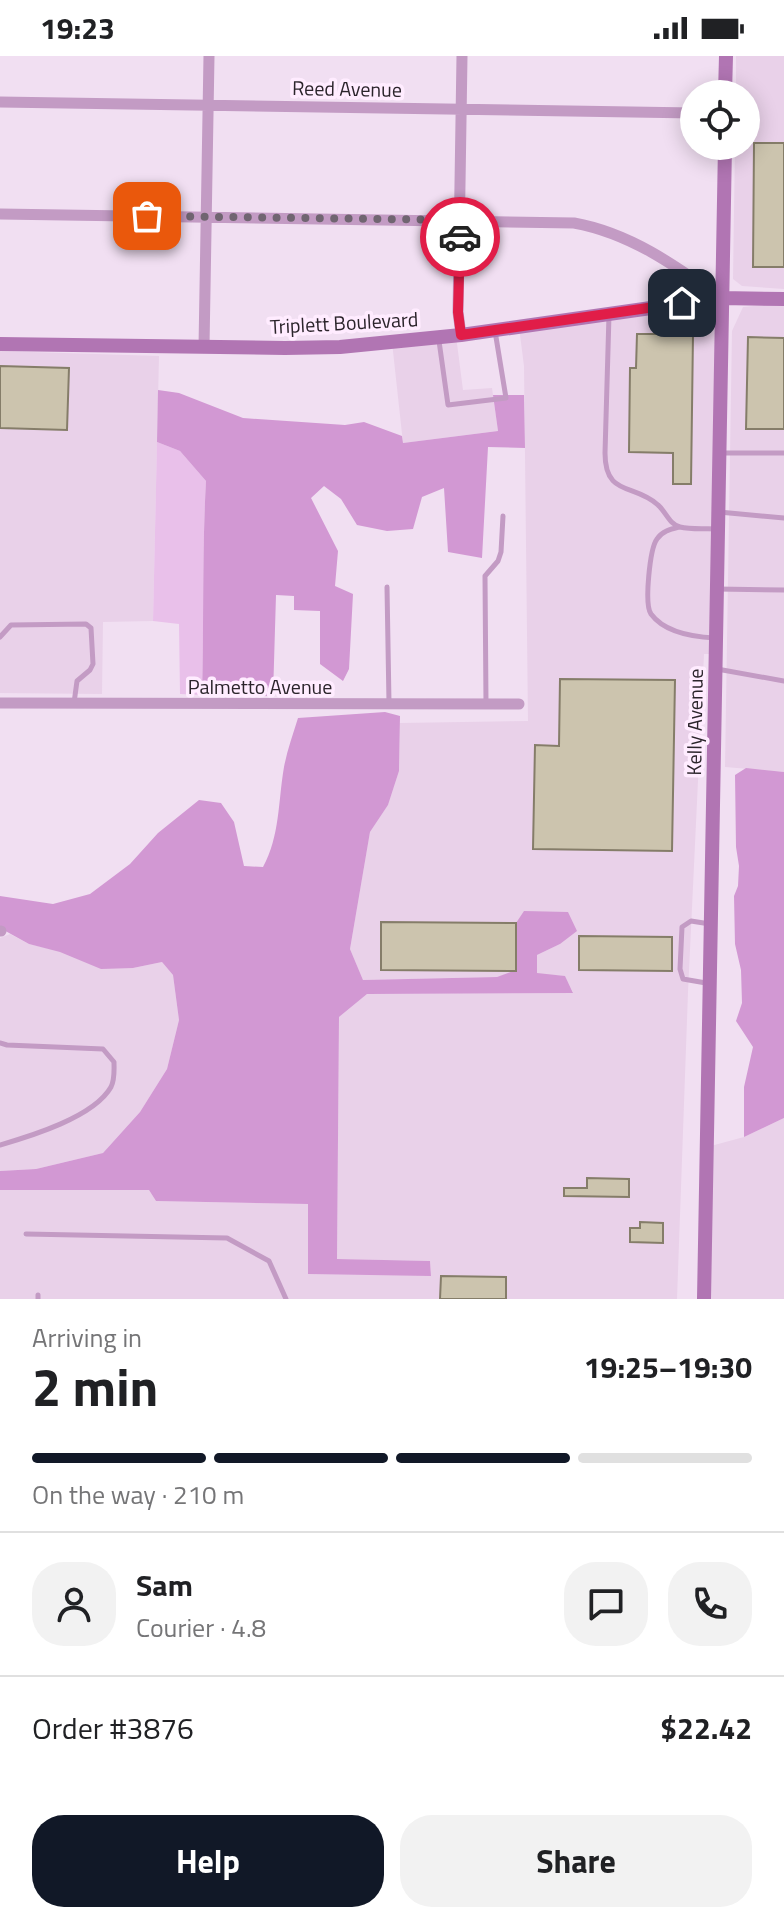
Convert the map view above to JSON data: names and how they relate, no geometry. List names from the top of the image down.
{
  "streets": {
    "main road": ["Triplett Boulevard", "Kelly Avenue"],
    "street": ["Reed Avenue", "Palmetto Avenue"]
  },
  "crossings": [
    ["Triplett Boulevard", "Kelly Avenue"]
  ],
  "page": {
    "status": "19:23",
    "heading": ["2 min", "Arriving in", "19:25–19:30"],
    "panel": [
      "Sam",
      "Courier · 4.8",
      "Order #3876",
      "$22.42"
    ],
    "bar": "On the way · 210 m",
    "buttons": ["Help", "Share"]
  }
}
